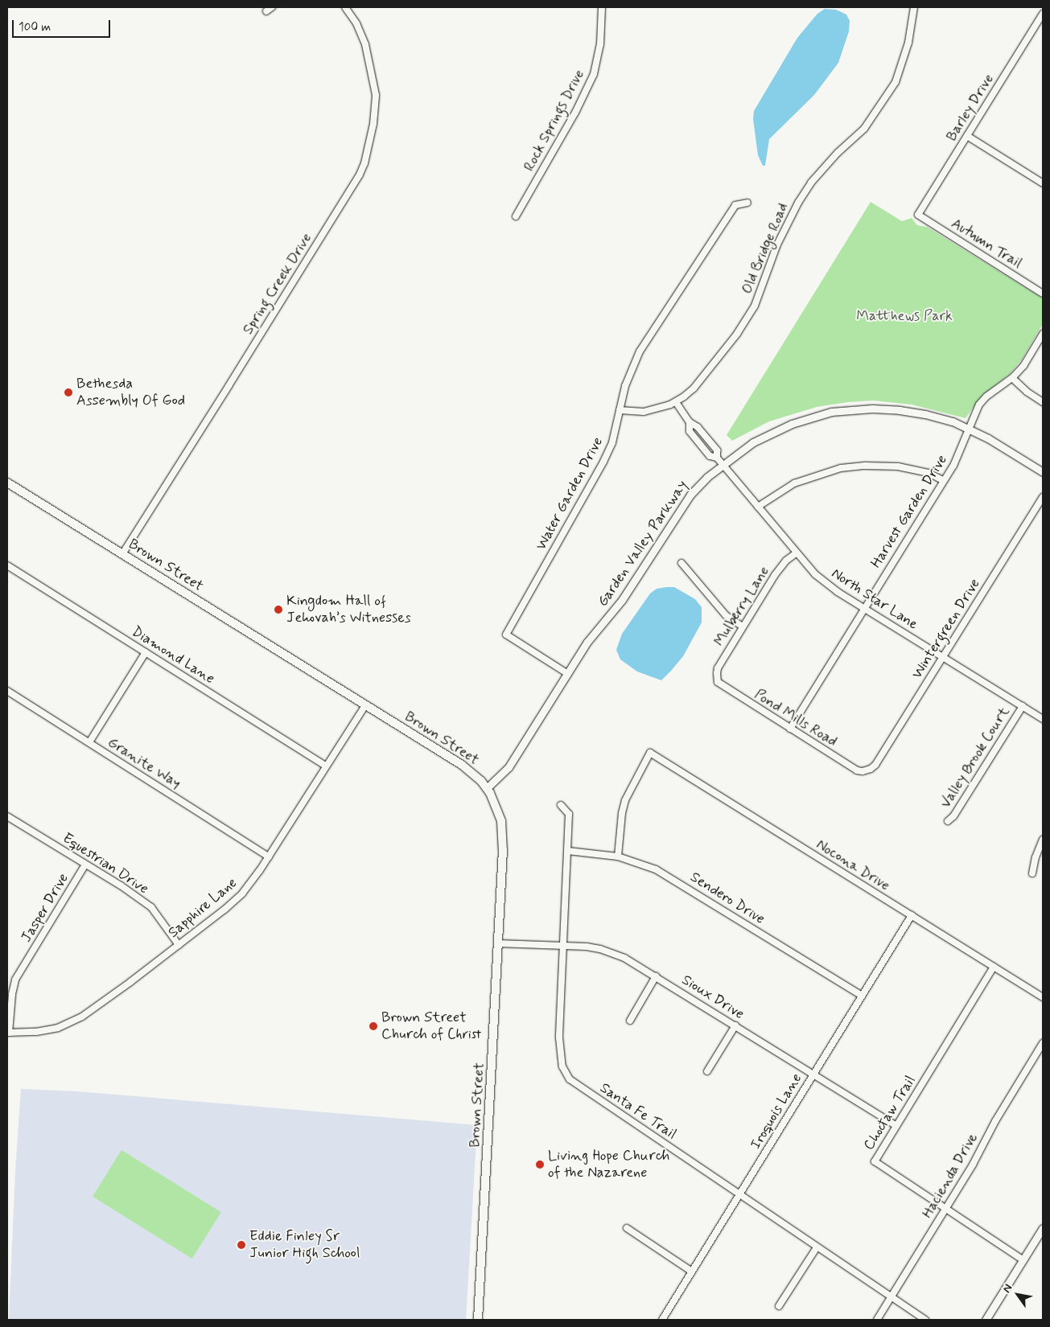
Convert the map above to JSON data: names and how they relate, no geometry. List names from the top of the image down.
{
  "streets": {
    "main road": ["Brown Street"],
    "street": [
      "Barley Drive",
      "Rock Springs Drive",
      "Autumn Trail",
      "Old Bridge Road",
      "Spring Creek Drive",
      "Water Garden Drive",
      "Harvest Garden Drive",
      "Garden Valley Parkway",
      "North Star Lane",
      "Mulberry Lane",
      "Wintergreen Drive",
      "Diamond Lane",
      "Pond Mills Road",
      "Valley Brook Court",
      "Granite Way",
      "Equestrian Drive",
      "Nocona Drive",
      "Sendero Drive",
      "Jasper Drive",
      "Sapphire Lane",
      "Sioux Drive",
      "Santa Fe Trail",
      "Iroquois Lane",
      "Choctaw Trail",
      "Hacienda Drive"
    ]
  },
  "crossings": [
    ["Barley Drive", "Autumn Trail"],
    ["Old Bridge Road", "Water Garden Drive"],
    ["Old Bridge Road", "North Star Lane"],
    ["Spring Creek Drive", "Brown Street"],
    ["Water Garden Drive", "Garden Valley Parkway"],
    ["Harvest Garden Drive", "Garden Valley Parkway"],
    ["Harvest Garden Drive", "North Star Lane"],
    ["Harvest Garden Drive", "Pond Mills Road"],
    ["Garden Valley Parkway", "Brown Street"],
    ["Garden Valley Parkway", "North Star Lane"],
    ["Brown Street", "Sapphire Lane"],
    ["Brown Street", "Sioux Drive"],
    ["North Star Lane", "Mulberry Lane"],
    ["North Star Lane", "Wintergreen Drive"],
    ["North Star Lane", "Valley Brook Court"],
    ["Mulberry Lane", "Pond Mills Road"],
    ["Wintergreen Drive", "Pond Mills Road"],
    ["Diamond Lane", "Sapphire Lane"],
    ["Granite Way", "Sapphire Lane"],
    ["Equestrian Drive", "Jasper Drive"],
    ["Equestrian Drive", "Sapphire Lane"],
    ["Nocona Drive", "Sendero Drive"],
    ["Nocona Drive", "Iroquois Lane"],
    ["Nocona Drive", "Choctaw Trail"],
    ["Sendero Drive", "Santa Fe Trail"],
    ["Sendero Drive", "Iroquois Lane"],
    ["Jasper Drive", "Sapphire Lane"],
    ["Sioux Drive", "Santa Fe Trail"],
    ["Sioux Drive", "Iroquois Lane"],
    ["Sioux Drive", "Choctaw Trail"],
    ["Santa Fe Trail", "Iroquois Lane"],
    ["Santa Fe Trail", "Hacienda Drive"],
    ["Choctaw Trail", "Hacienda Drive"]
  ],
  "parks": ["Matthews Park"],
  "places": [
    "Bethesda Assembly Of God",
    "Kingdom Hall of Jehovah’s Witnesses",
    "Brown Street Church of Christ",
    "Living Hope Church of the Nazarene",
    "Eddie Finley Sr Junior High School"
  ],
  "scale_bar": "100 m",
  "north": "top left"
}
